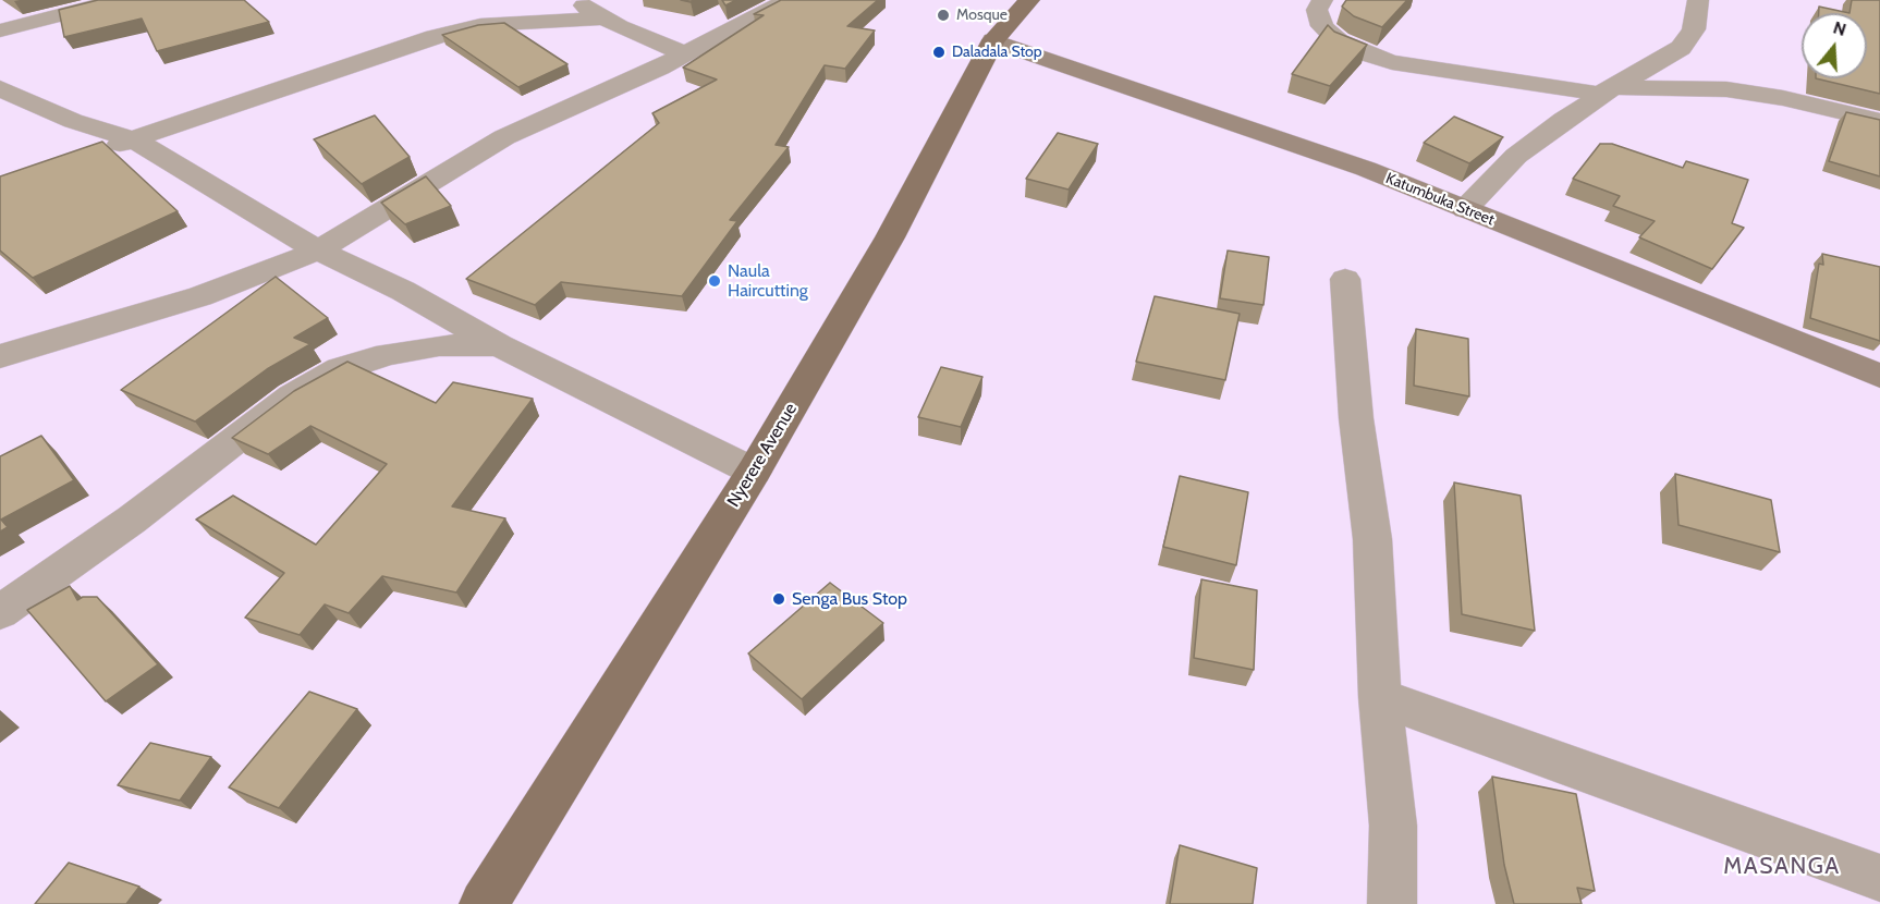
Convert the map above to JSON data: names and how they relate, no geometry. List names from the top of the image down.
{
  "streets": {
    "main road": ["Katumbuka Street", "Nyerere Avenue"]
  },
  "crossings": [
    ["Katumbuka Street", "Nyerere Avenue"]
  ],
  "districts": ["MASANGA"],
  "places": [
    "Mosque",
    "Daladala Stop",
    "Naula Haircutting",
    "Senga Bus Stop"
  ],
  "north": "top"
}
